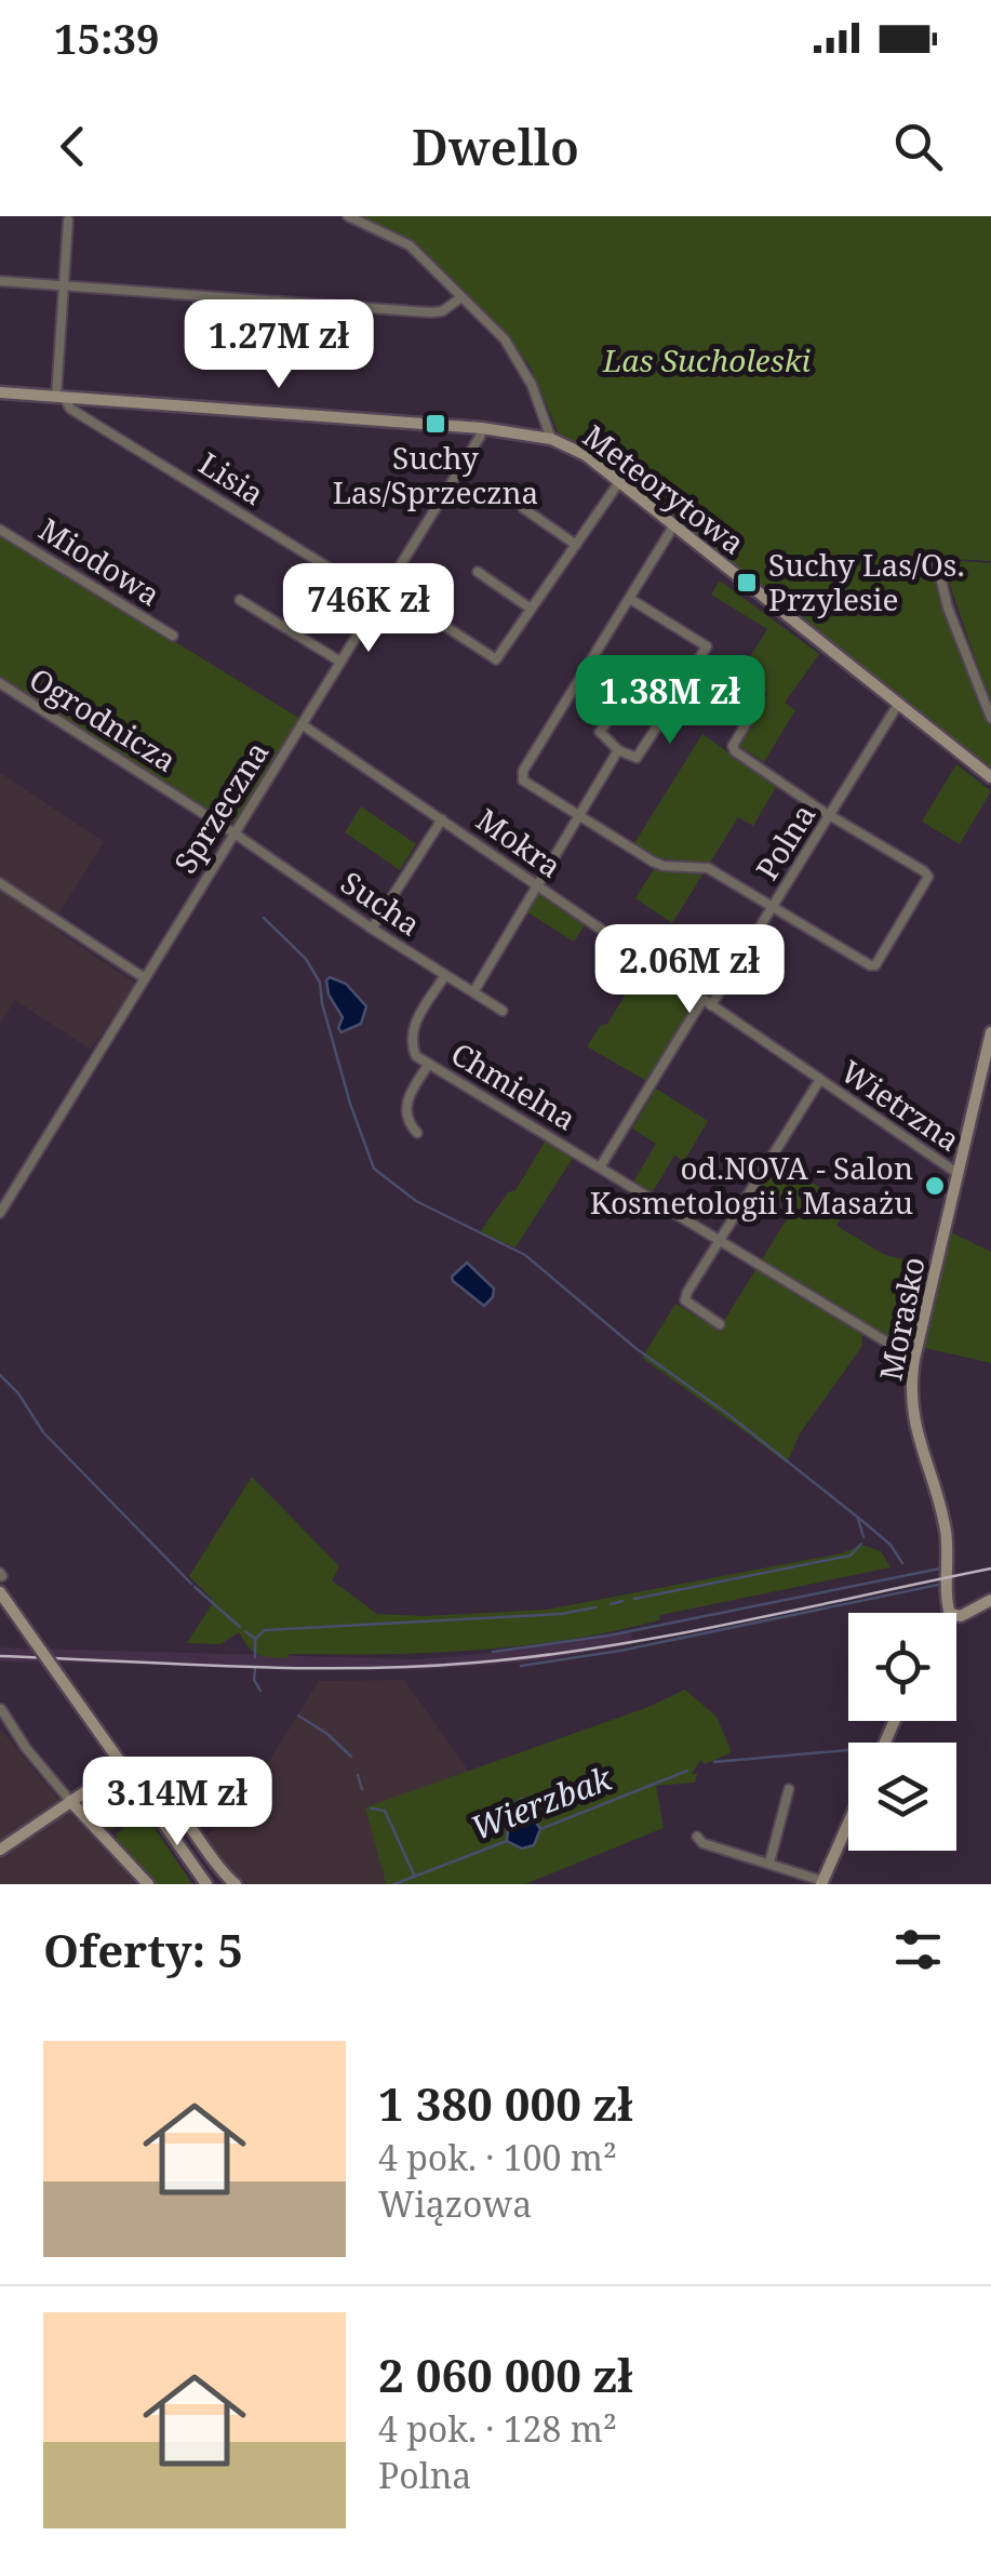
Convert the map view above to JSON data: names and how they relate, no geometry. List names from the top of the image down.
{
  "streets": {
    "street": [
      "Lisia",
      "Meteorytowa",
      "Miodowa",
      "Ogrodnicza",
      "Sprzeczna",
      "Polna",
      "Mokra",
      "Sucha",
      "Chmielna",
      "Wietrzna",
      "Morasko"
    ]
  },
  "crossings": [
    ["Lisia", "Sprzeczna"],
    ["Meteorytowa", "Polna"],
    ["Ogrodnicza", "Sprzeczna"],
    ["Ogrodnicza", "Sucha"],
    ["Sprzeczna", "Mokra"],
    ["Sprzeczna", "Sucha"],
    ["Polna", "Mokra"],
    ["Polna", "Chmielna"],
    ["Mokra", "Wietrzna"],
    ["Sucha", "Chmielna"],
    ["Chmielna", "Morasko"],
    ["Wietrzna", "Morasko"]
  ],
  "water": ["Wierzbak"],
  "parks": ["Las Sucholeski"],
  "places": {
    "transit": ["Suchy Las/Sprzeczna", "Suchy Las/Os. Przylesie"],
    "other": ["od.NOVA - Salon Kosmetologii i Masażu"]
  },
  "page": {
    "status": "15:39",
    "header": "Dwello",
    "price": [
      "1.27M zł",
      "746K zł",
      "1.38M zł",
      "2.06M zł",
      "3.14M zł"
    ],
    "heading": "Oferty: 5",
    "list": [
      {
        "name": "1 380 000 zł",
        "note": "4 pok. · 100 m² · Wiązowa"
      },
      {
        "name": "2 060 000 zł",
        "note": "4 pok. · 128 m² · Polna"
      }
    ]
  }
}
